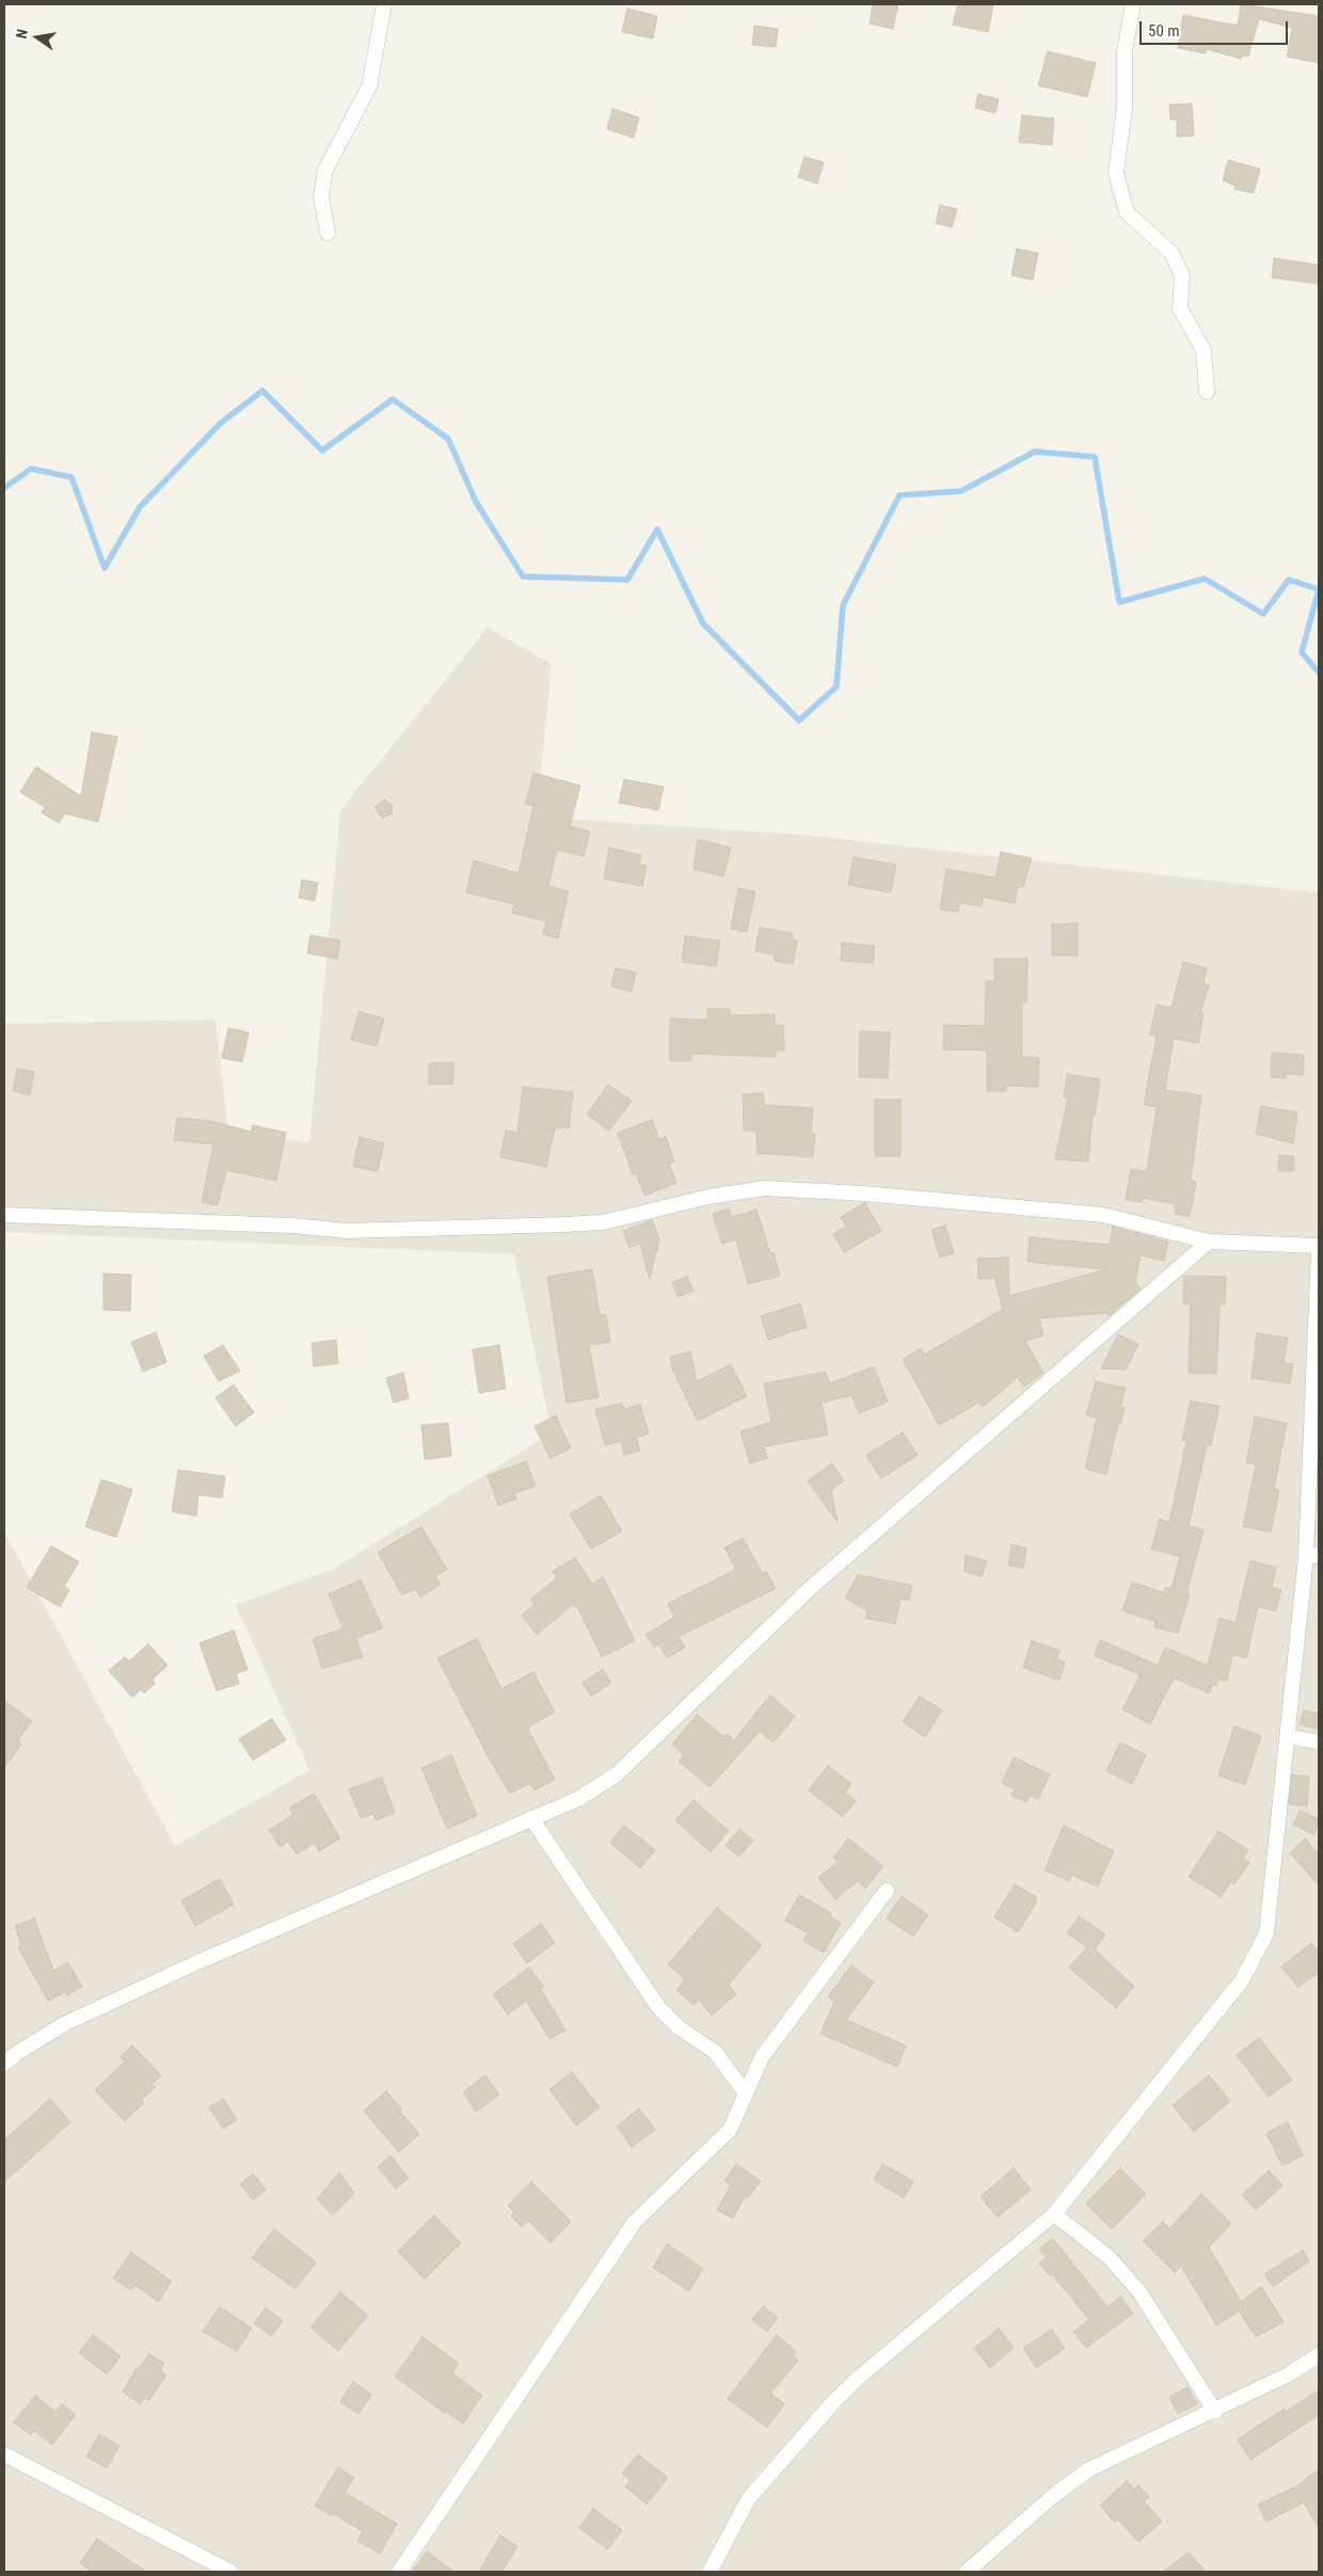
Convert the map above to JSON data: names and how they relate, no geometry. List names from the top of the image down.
{
  "scale_bar": "50 m",
  "north": "left"
}
